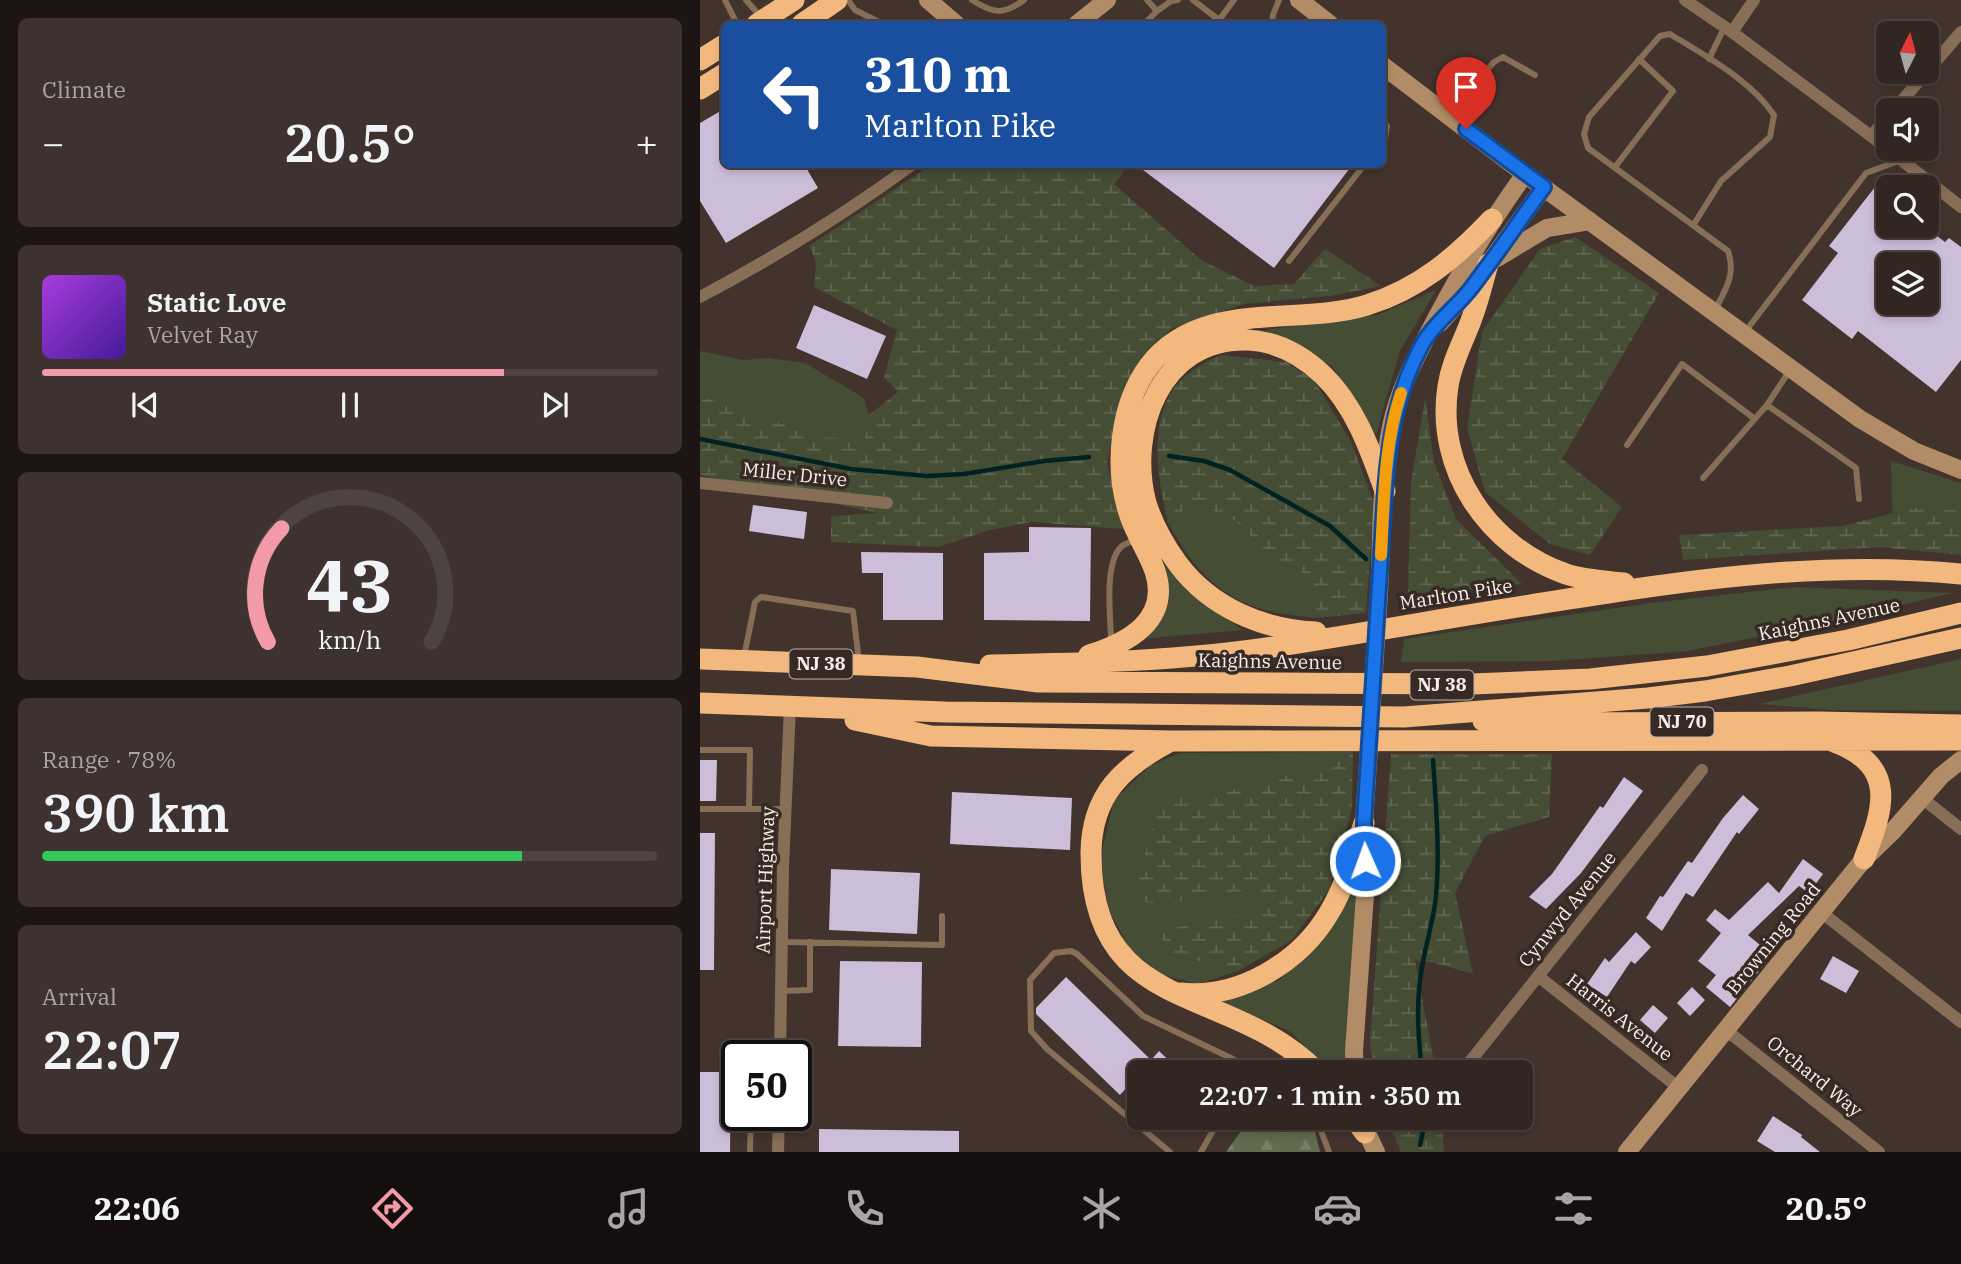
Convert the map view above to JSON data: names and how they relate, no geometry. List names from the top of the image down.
{
  "streets": {
    "highway": [
      "Marlton Pike",
      "Kaighns Avenue",
      "NJ 38",
      "NJ 70"
    ],
    "main road": ["Browning Road"],
    "street": [
      "Miller Drive",
      "Airport Highway",
      "Cynwyd Avenue",
      "Harris Avenue",
      "Orchard Way"
    ]
  },
  "crossings": [
    ["Marlton Pike", "Kaighns Avenue"],
    ["NJ 38", "NJ 70"],
    ["NJ 38", "Airport Highway"],
    ["Cynwyd Avenue", "Harris Avenue"],
    ["Browning Road", "Harris Avenue"],
    ["Browning Road", "Orchard Way"]
  ],
  "north": "top",
  "page": {
    "tile": [
      "Climate",
      ["Range · 78%", "390 km"],
      ["Arrival", "22:07"]
    ],
    "turn": ["310 m", "Marlton Pike"],
    "heat": ["−", "20.5°", "+"],
    "song": ["Static Love", "Velvet Ray"],
    "limit": "50",
    "trip": "22:07 · 1 min · 350 m",
    "tabs": ["22:06", "20.5°"],
    "gauge": ["43", "km/h"]
  }
}
